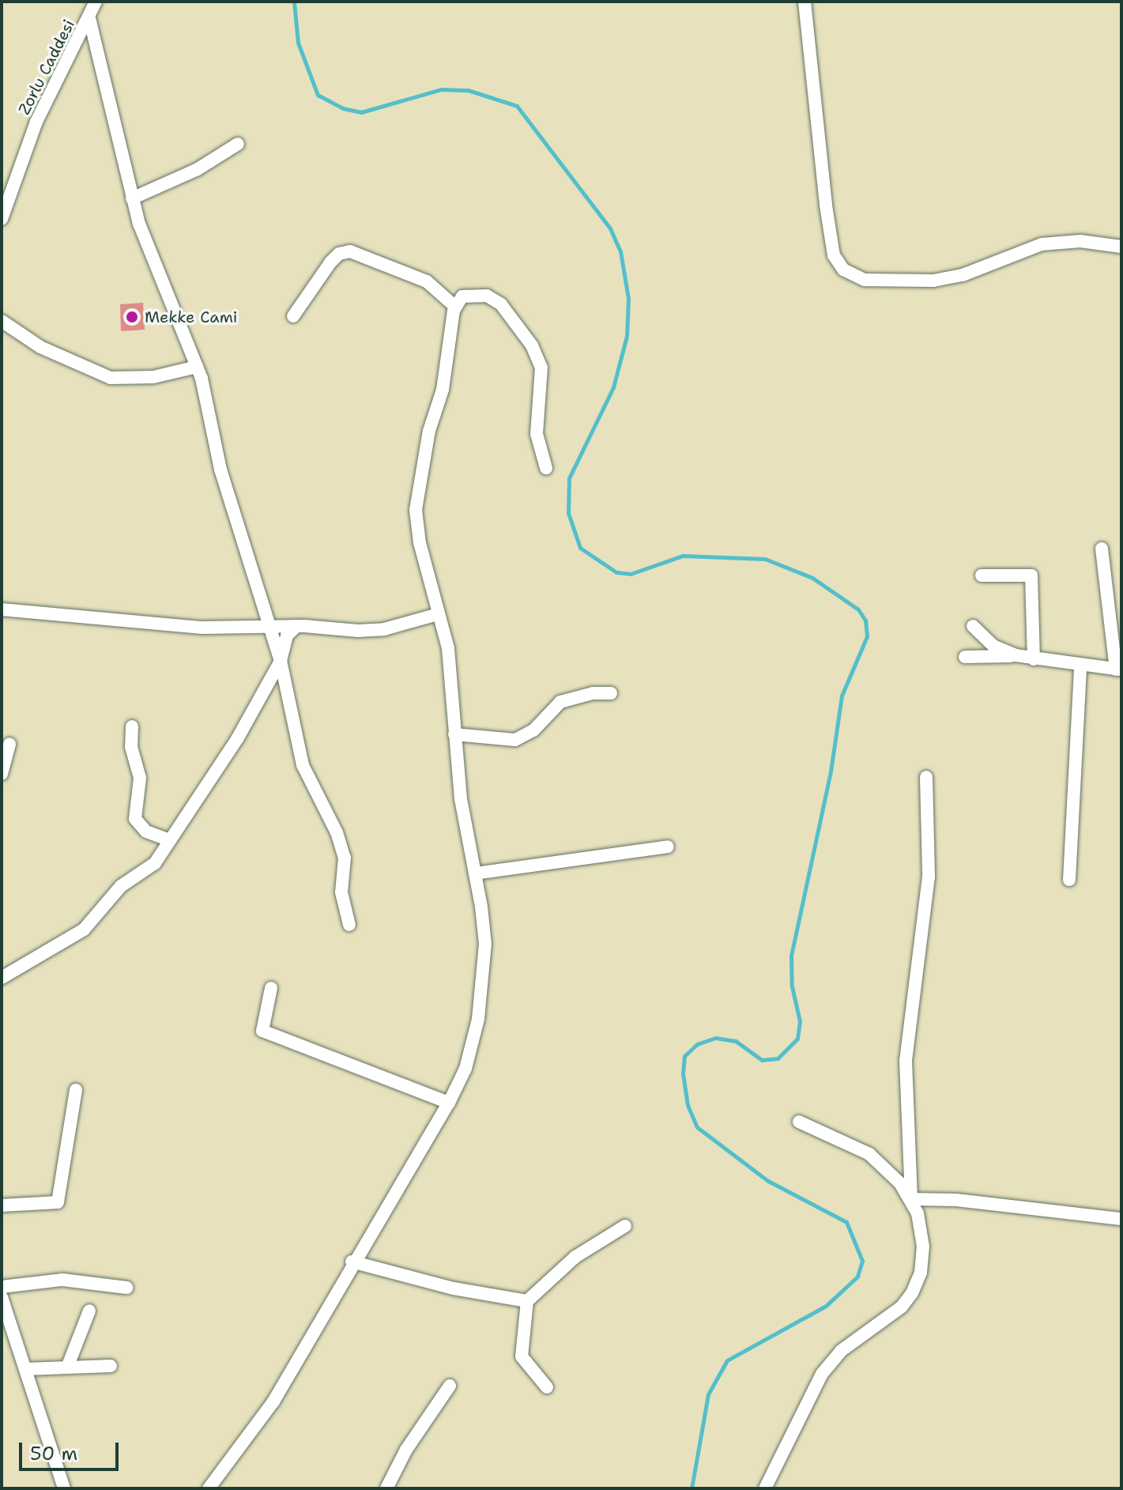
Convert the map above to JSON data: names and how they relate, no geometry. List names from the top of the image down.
{
  "streets": {
    "street": ["Zorlu Caddesi"]
  },
  "places": ["Mekke Cami"],
  "scale_bar": "50 m"
}
